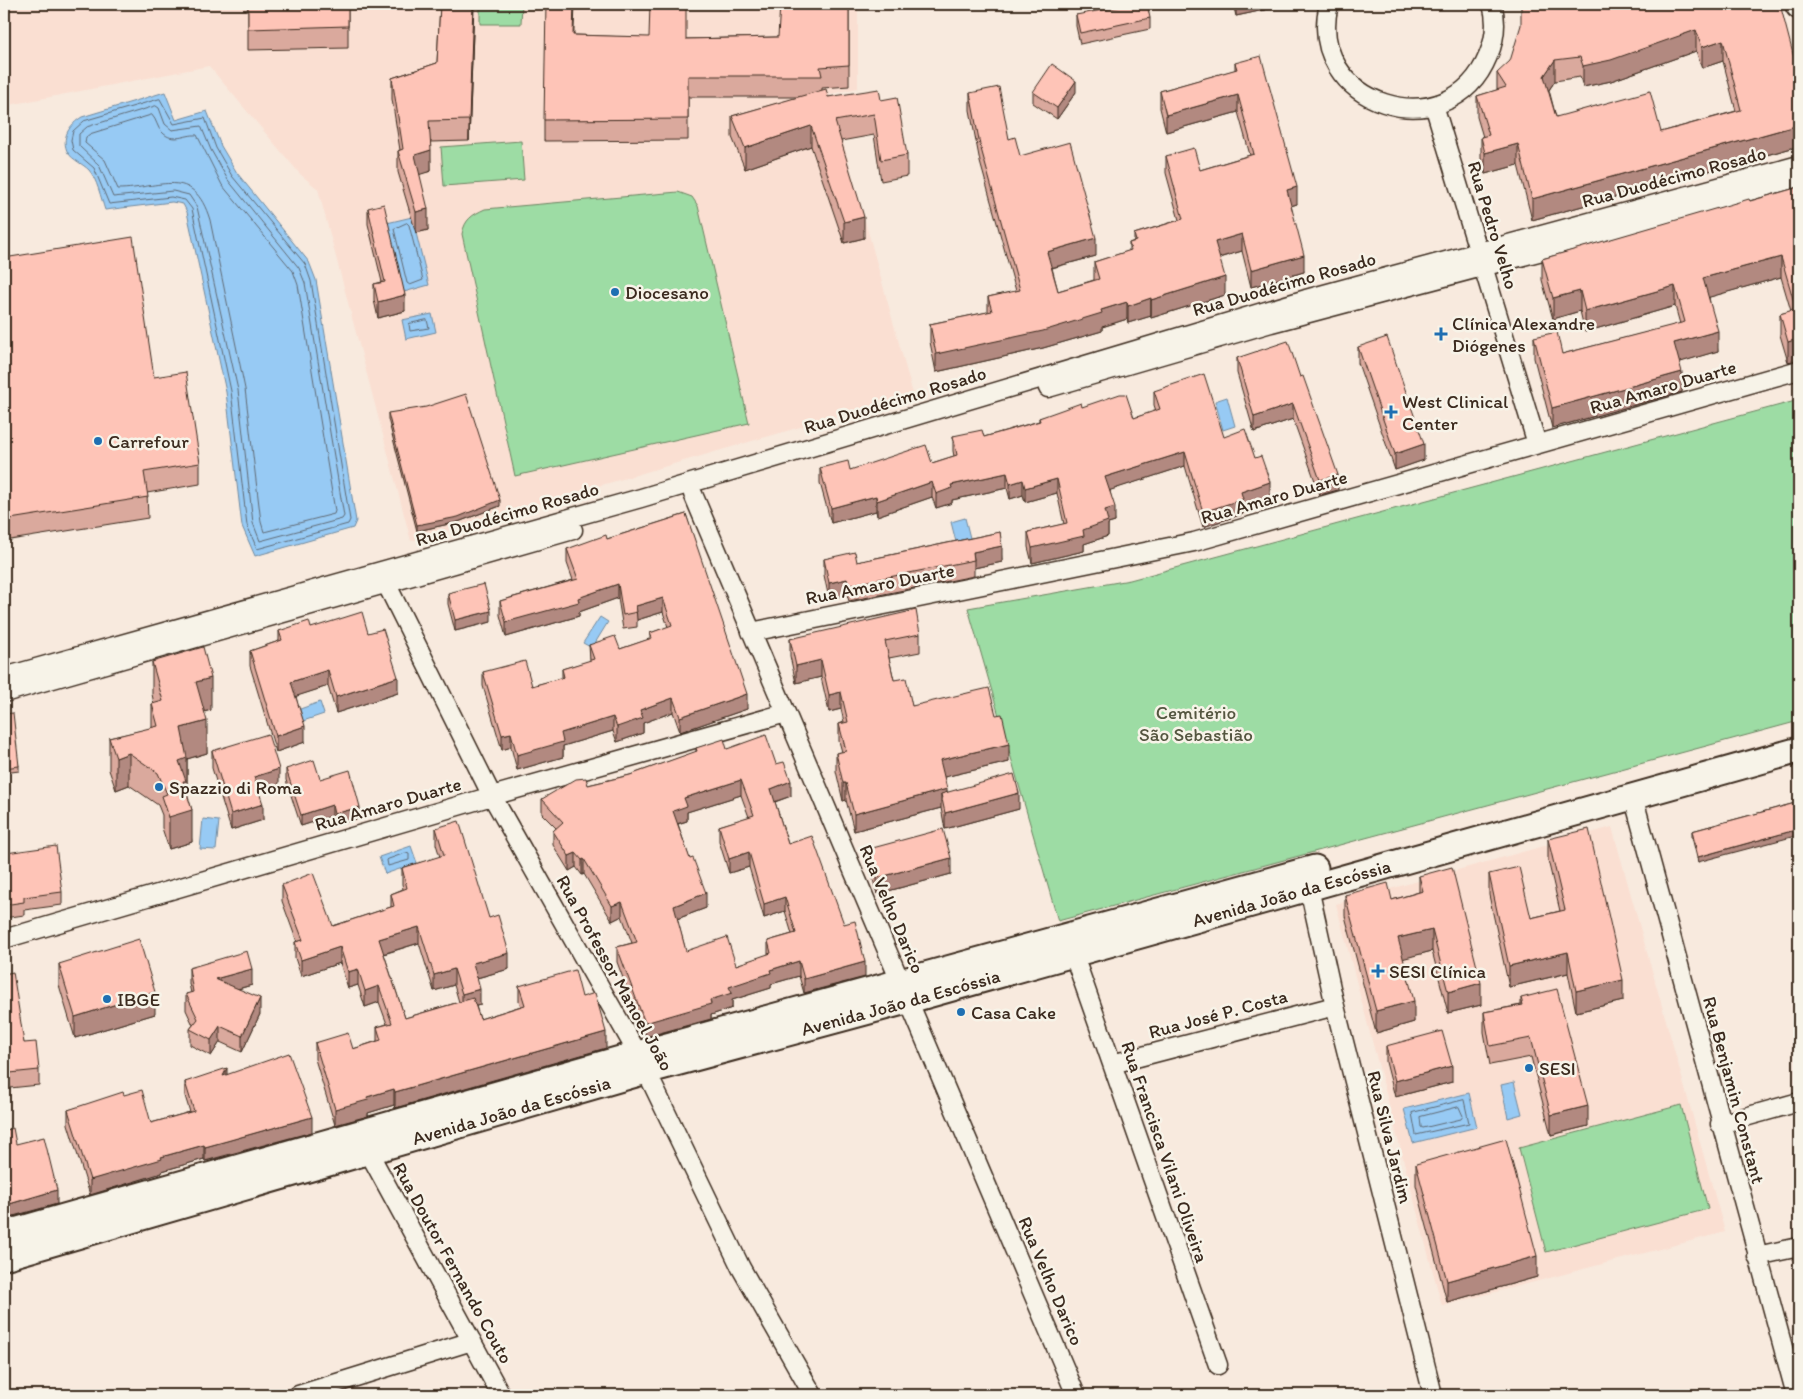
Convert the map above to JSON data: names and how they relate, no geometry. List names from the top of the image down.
{
  "streets": {
    "main road": ["Avenida João da Escóssia"],
    "street": [
      "Rua Duodécimo Rosado",
      "Rua Pedro Velho",
      "Rua Amaro Duarte",
      "Rua Velho Darico",
      "Rua Professor Manoel João",
      "Rua José P. Costa",
      "Rua Benjamin Constant",
      "Rua Silva Jardim",
      "Rua Francisca Vilani Oliveira",
      "Rua Doutor Fernando Couto"
    ]
  },
  "crossings": [
    ["Rua Duodécimo Rosado", "Rua Pedro Velho"],
    ["Rua Duodécimo Rosado", "Rua Velho Darico"],
    ["Rua Duodécimo Rosado", "Rua Professor Manoel João"],
    ["Rua Pedro Velho", "Rua Amaro Duarte"],
    ["Rua Amaro Duarte", "Rua Velho Darico"],
    ["Rua Amaro Duarte", "Rua Professor Manoel João"],
    ["Avenida João da Escóssia", "Rua Velho Darico"],
    ["Avenida João da Escóssia", "Rua Professor Manoel João"],
    ["Avenida João da Escóssia", "Rua Benjamin Constant"],
    ["Avenida João da Escóssia", "Rua Silva Jardim"],
    ["Avenida João da Escóssia", "Rua Francisca Vilani Oliveira"],
    ["Avenida João da Escóssia", "Rua Doutor Fernando Couto"],
    ["Rua José P. Costa", "Rua Silva Jardim"],
    ["Rua José P. Costa", "Rua Francisca Vilani Oliveira"]
  ],
  "parks": ["Cemitério São Sebastião"],
  "places": {
    "other": [
      "Diocesano",
      "Carrefour",
      "Spazzio di Roma",
      "IBGE",
      "Casa Cake",
      "SESI"
    ],
    "health": ["Clínica Alexandre Diógenes", "West Clinical Center", "SESI Clínica"]
  }
}
